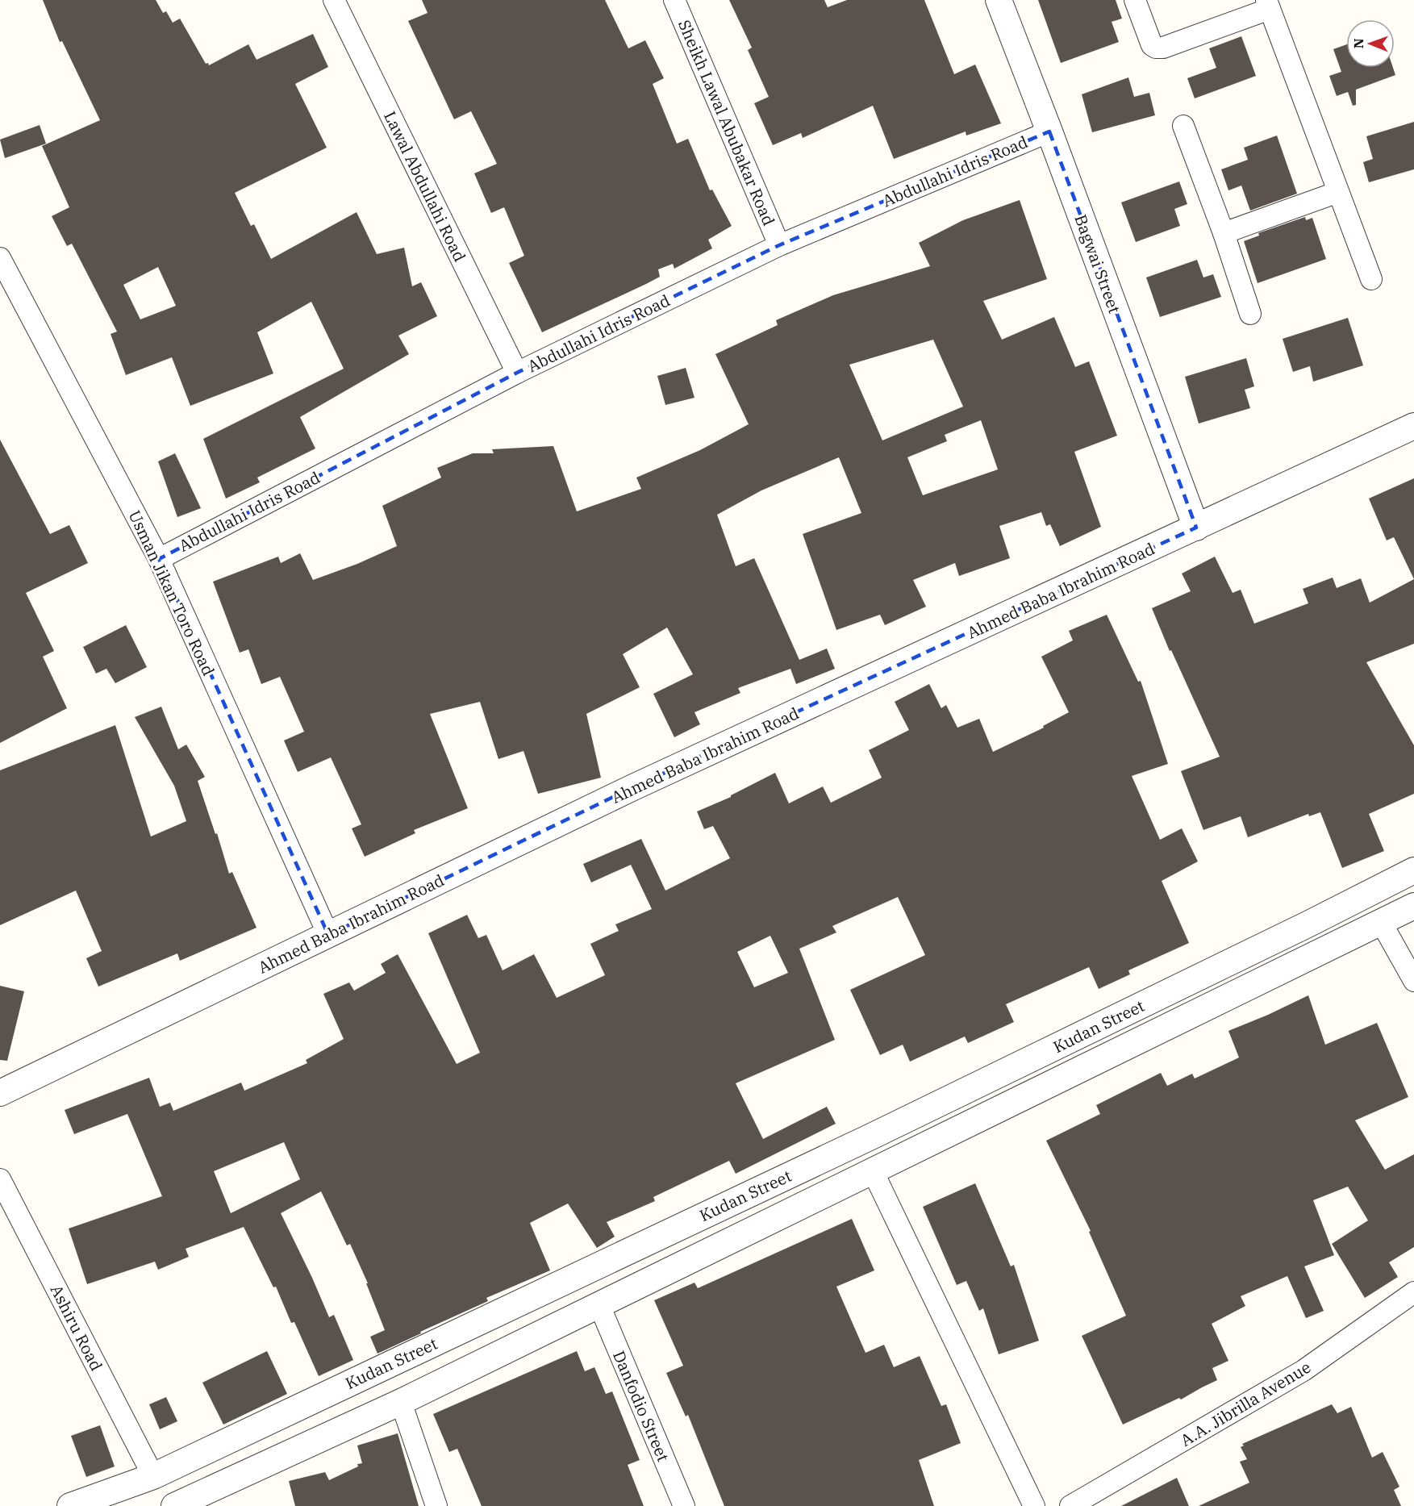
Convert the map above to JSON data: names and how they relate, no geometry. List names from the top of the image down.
{
  "streets": {
    "street": [
      "Sheikh Lawal Abubakar Road",
      "Abdullahi Idris Road",
      "Lawal Abdullahi Road",
      "Bagwai Street",
      "Ahmed Baba Ibrahim Road",
      "Usman Jikan Toro Road",
      "Kudan Street",
      "Ashiru Road",
      "A.A. Jibrilla Avenue",
      "Danfodio Street"
    ]
  },
  "crossings": [
    ["Sheikh Lawal Abubakar Road", "Abdullahi Idris Road"],
    ["Abdullahi Idris Road", "Lawal Abdullahi Road"],
    ["Abdullahi Idris Road", "Bagwai Street"],
    ["Abdullahi Idris Road", "Usman Jikan Toro Road"],
    ["Bagwai Street", "Ahmed Baba Ibrahim Road"],
    ["Ahmed Baba Ibrahim Road", "Usman Jikan Toro Road"],
    ["Kudan Street", "Ashiru Road"]
  ],
  "north": "left"
}
